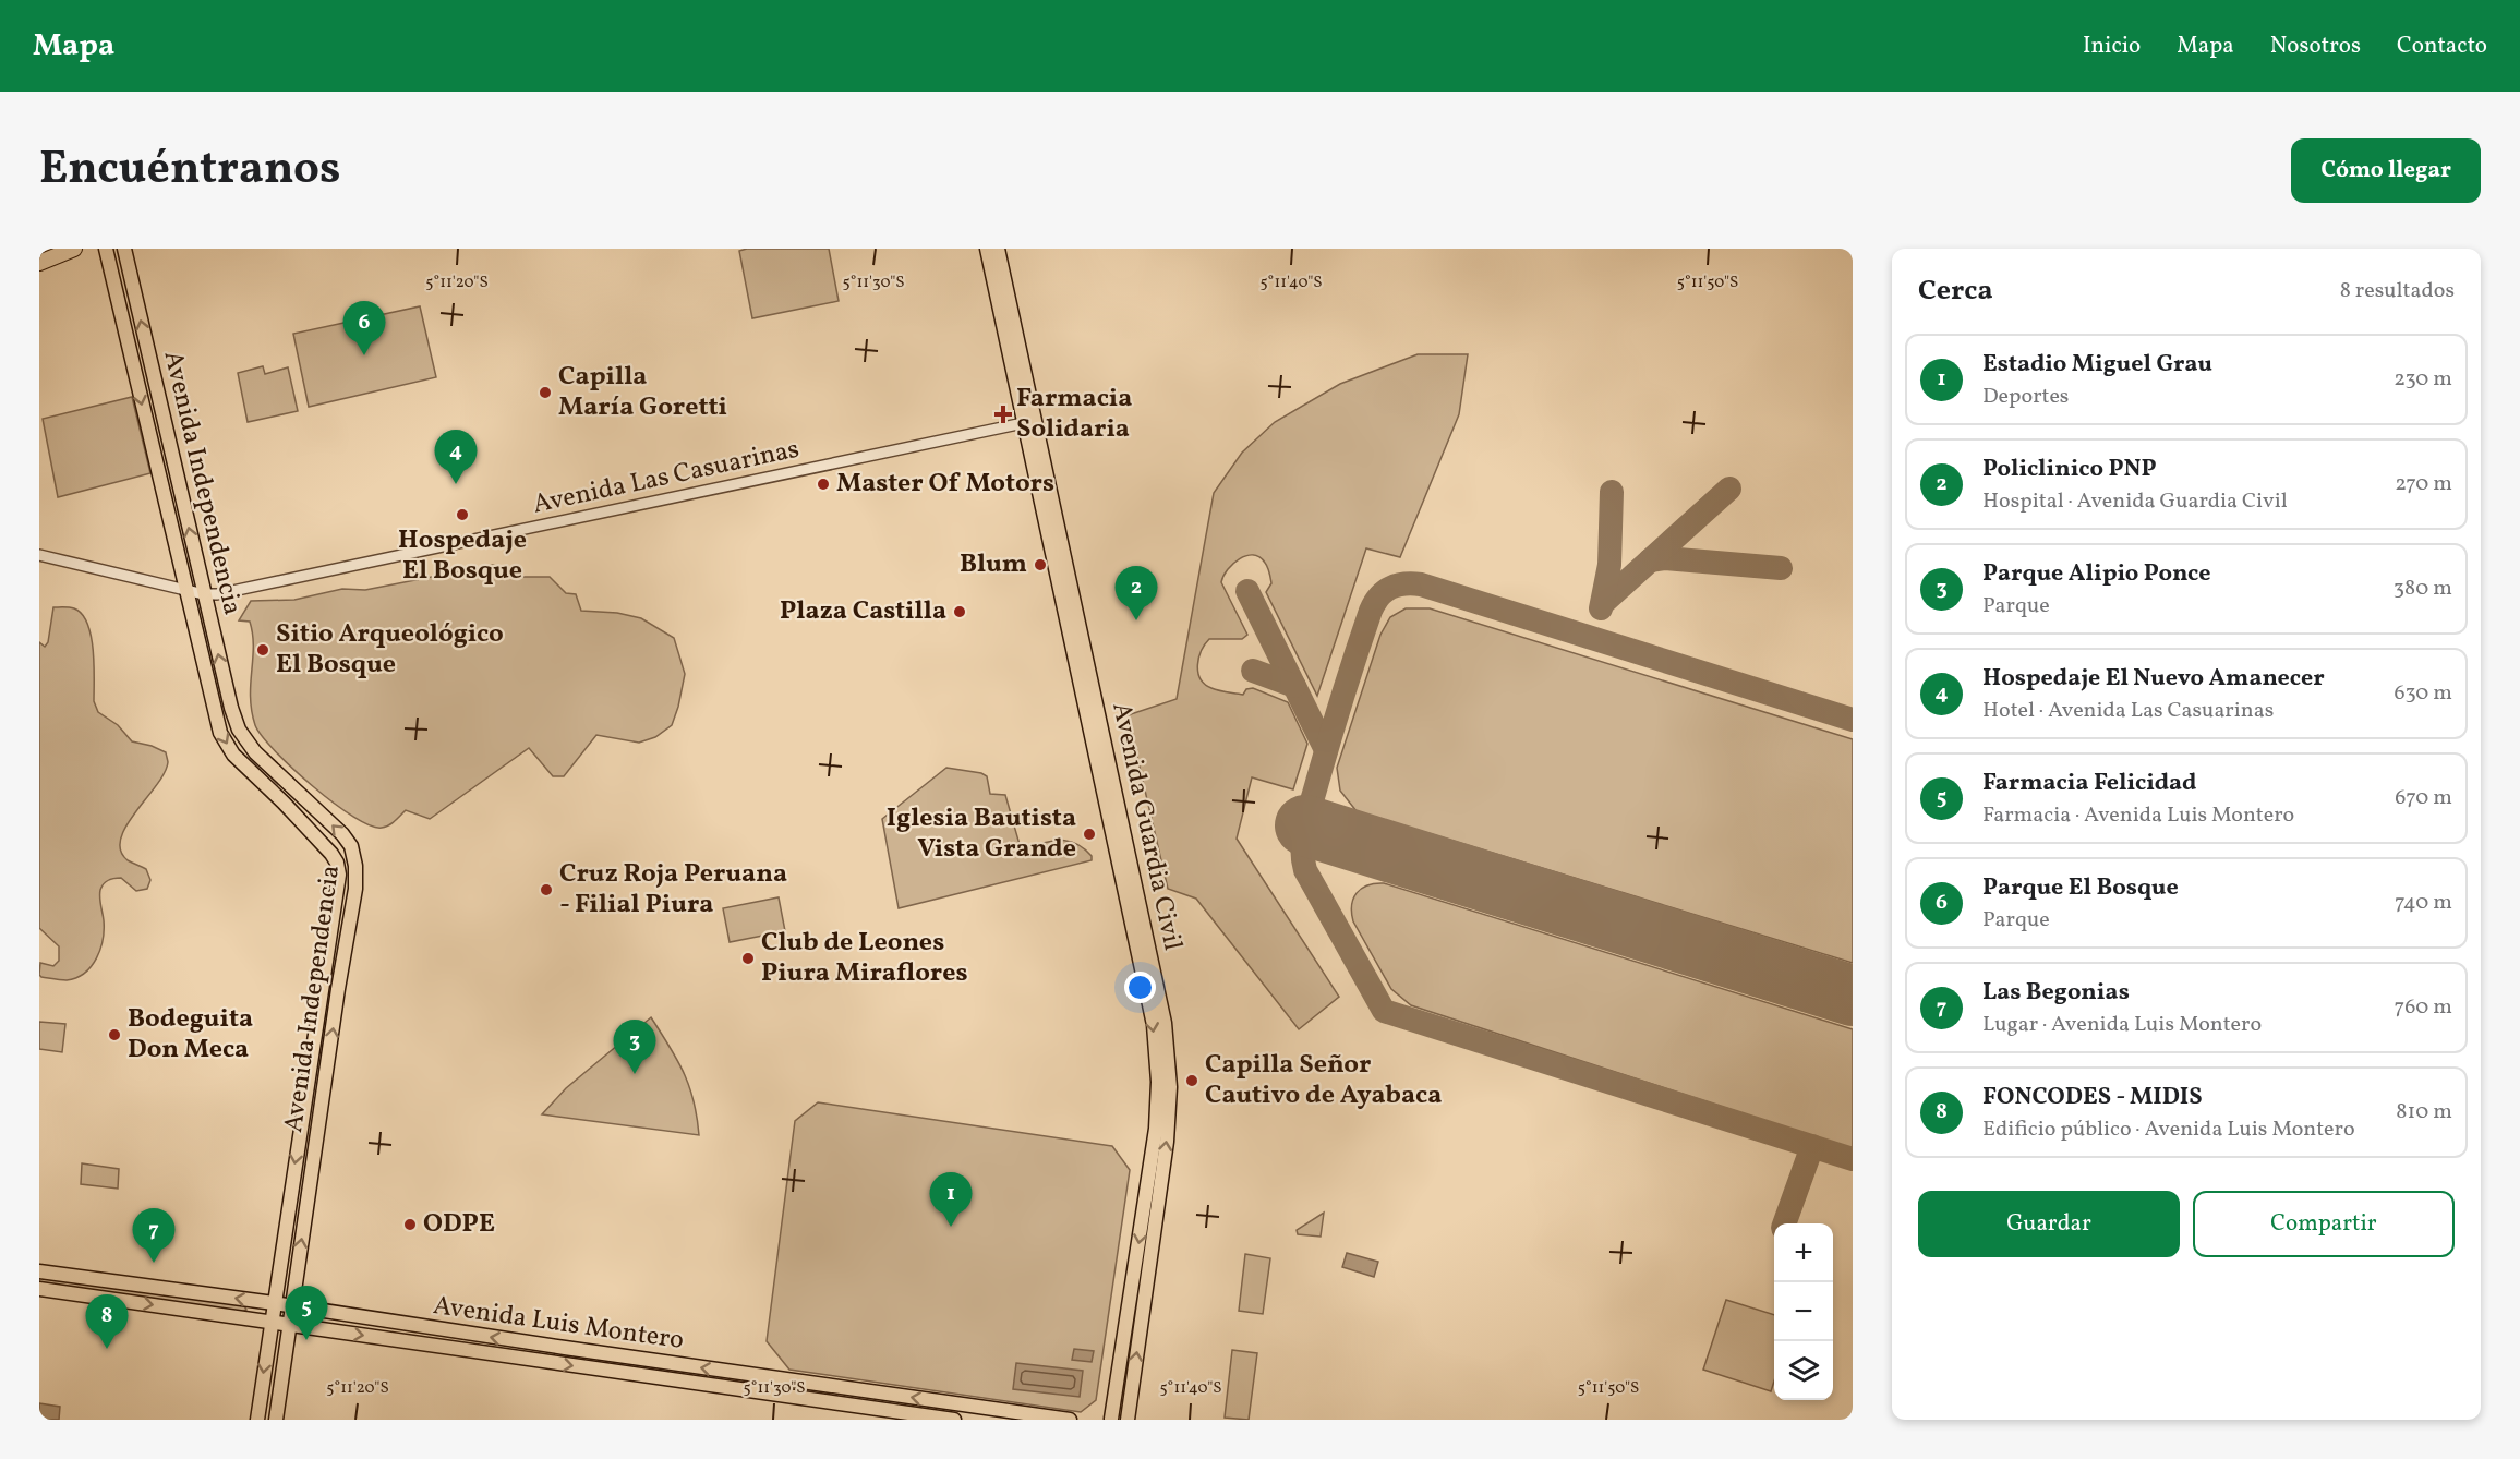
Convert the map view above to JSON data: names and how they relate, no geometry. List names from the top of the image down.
{
  "streets": {
    "main road": ["Avenida Independencia", "Avenida Guardia Civil", "Avenida Luis Montero"],
    "street": ["Avenida Las Casuarinas"]
  },
  "crossings": [
    ["Avenida Las Casuarinas", "Avenida Independencia"],
    ["Avenida Las Casuarinas", "Avenida Guardia Civil"],
    ["Avenida Independencia", "Avenida Luis Montero"]
  ],
  "places": {
    "other": [
      "Capilla María Goretti",
      "Master Of Motors",
      "Hospedaje El Bosque",
      "Blum",
      "Plaza Castilla",
      "Sitio Arqueológico El Bosque",
      "Iglesia Bautista Vista Grande",
      "Cruz Roja Peruana - Filial Piura",
      "Club de Leones Piura Miraflores",
      "Bodeguita Don Meca",
      "Capilla Señor Cautivo de Ayabaca",
      "ODPE"
    ],
    "health": ["Farmacia Solidaria"]
  },
  "page": {
    "header": "Mapa",
    "nav": [
      "Inicio",
      "Mapa",
      "Nosotros",
      "Contacto"
    ],
    "title": "Encuéntranos",
    "buttons": [
      "Cómo llegar",
      ["Guardar", "Compartir"]
    ],
    "heading": ["Cerca", "8 resultados"],
    "pins": [
      "6",
      "4",
      "2",
      "3",
      "1",
      "7",
      "5",
      "8"
    ],
    "list": [
      {
        "mark": "1",
        "name": "Estadio Miguel Grau",
        "note": "Deportes",
        "value": "230 m"
      },
      {
        "mark": "2",
        "name": "Policlinico PNP",
        "note": "Hospital · Avenida Guardia Civil",
        "value": "270 m"
      },
      {
        "mark": "3",
        "name": "Parque Alipio Ponce",
        "note": "Parque",
        "value": "380 m"
      },
      {
        "mark": "4",
        "name": "Hospedaje El Nuevo Amanecer",
        "note": "Hotel · Avenida Las Casuarinas",
        "value": "630 m"
      },
      {
        "mark": "5",
        "name": "Farmacia Felicidad",
        "note": "Farmacia · Avenida Luis Montero",
        "value": "670 m"
      },
      {
        "mark": "6",
        "name": "Parque El Bosque",
        "note": "Parque",
        "value": "740 m"
      },
      {
        "mark": "7",
        "name": "Las Begonias",
        "note": "Lugar · Avenida Luis Montero",
        "value": "760 m"
      },
      {
        "mark": "8",
        "name": "FONCODES - MIDIS",
        "note": "Edificio público · Avenida Luis Montero",
        "value": "810 m"
      }
    ],
    "map_buttons": ["+", "−"]
  },
  "coordinates": [
    "5°11'20\"S",
    "5°11'30\"S",
    "5°11'40\"S",
    "5°11'50\"S"
  ]
}
